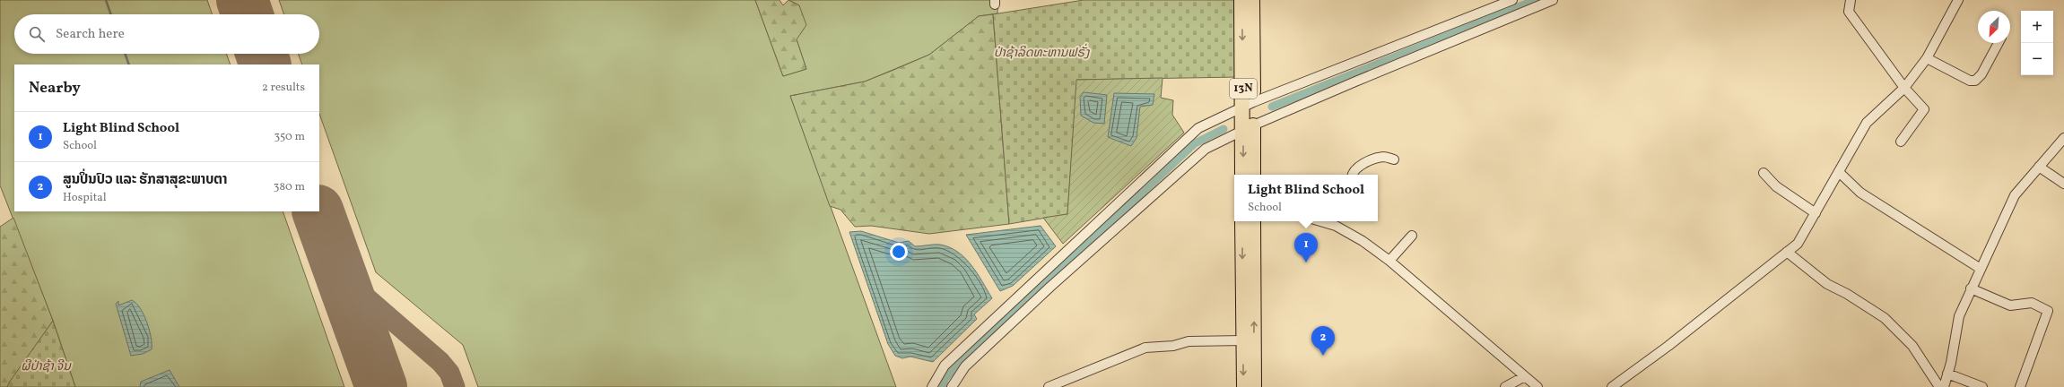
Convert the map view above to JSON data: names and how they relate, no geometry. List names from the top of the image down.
{
  "streets": {
    "highway": ["13N"]
  },
  "parks": ["ປ່າຊ້າລິດທະຫານຟຣັ່ງ", "ຜີປ່າຊ້າ ຈີນ"],
  "north": "bottom left",
  "page": {
    "map_buttons": ["+", "−"],
    "search": "Search here",
    "heading": ["Nearby", "2 results"],
    "list": [
      {
        "mark": "1",
        "name": "Light Blind School",
        "note": "School",
        "value": "350 m"
      },
      {
        "mark": "2",
        "name": "ສູນປິ່ນປົວ ແລະ ຮັກສາສຸຂະພາບຕາ",
        "note": "Hospital",
        "value": "380 m"
      }
    ],
    "popup": ["Light Blind School", "School"],
    "pins": ["1", "2"]
  }
}
